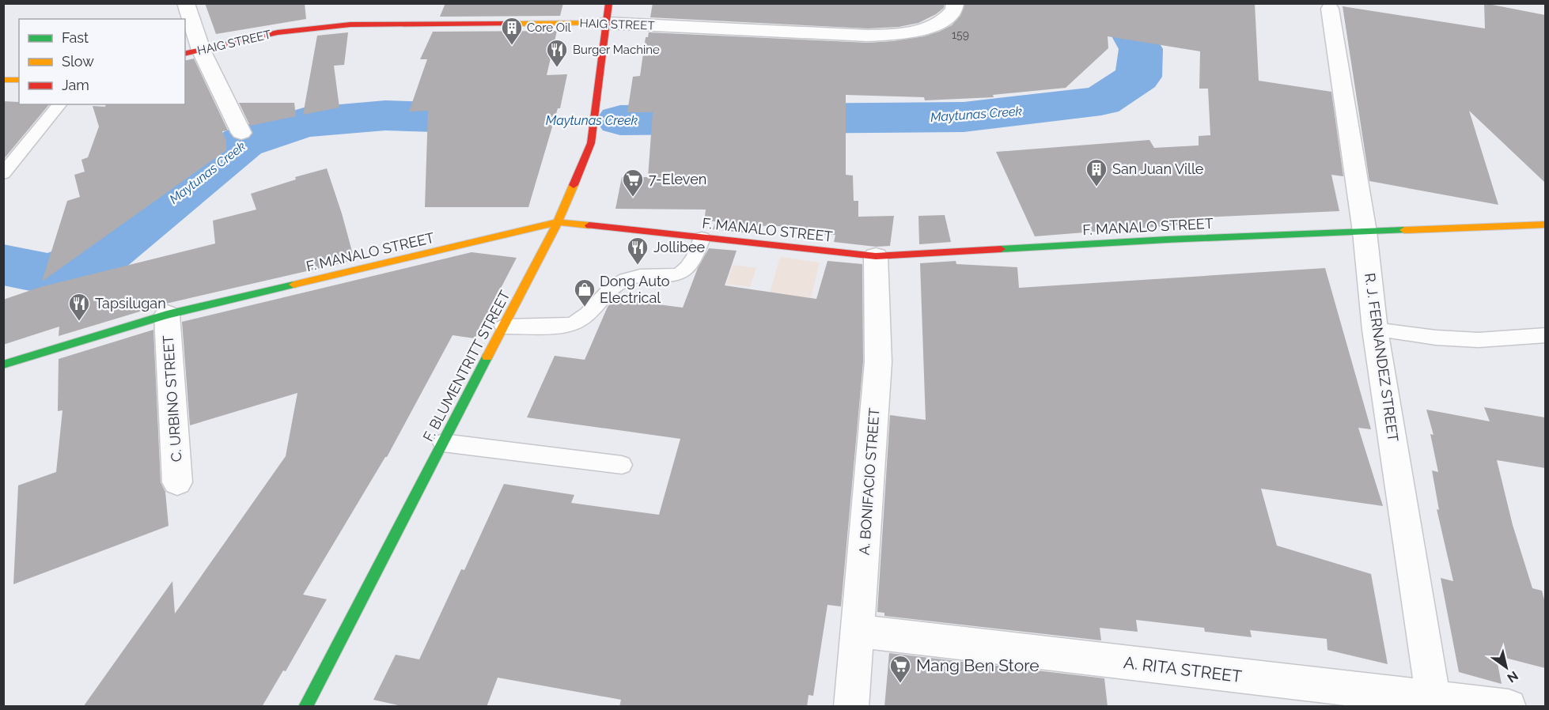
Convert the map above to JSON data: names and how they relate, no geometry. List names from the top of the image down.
{
  "streets": {
    "street": [
      "HAIG STREET",
      "F. MANALO STREET",
      "R. J. FERNANDEZ STREET",
      "F. BLUMENTRITT STREET",
      "C. URBINO STREET",
      "A. BONIFACIO STREET",
      "A. RITA STREET"
    ]
  },
  "crossings": [
    ["HAIG STREET", "F. BLUMENTRITT STREET"],
    ["F. MANALO STREET", "R. J. FERNANDEZ STREET"],
    ["F. MANALO STREET", "F. BLUMENTRITT STREET"],
    ["F. MANALO STREET", "C. URBINO STREET"],
    ["F. MANALO STREET", "A. BONIFACIO STREET"],
    ["R. J. FERNANDEZ STREET", "A. RITA STREET"],
    ["A. BONIFACIO STREET", "A. RITA STREET"]
  ],
  "water": ["Maytunas Creek"],
  "places": {
    "building": ["Core Oil", "San Juan Ville"],
    "restaurant": ["Burger Machine", "Jollibee", "Tapsilugan"],
    "supermarket": ["7-Eleven", "Mang Ben Store"],
    "shop": ["Dong Auto Electrical"]
  },
  "house_numbers": ["159"],
  "legend": ["Fast", "Slow", "Jam"],
  "north": "bottom right"
}
